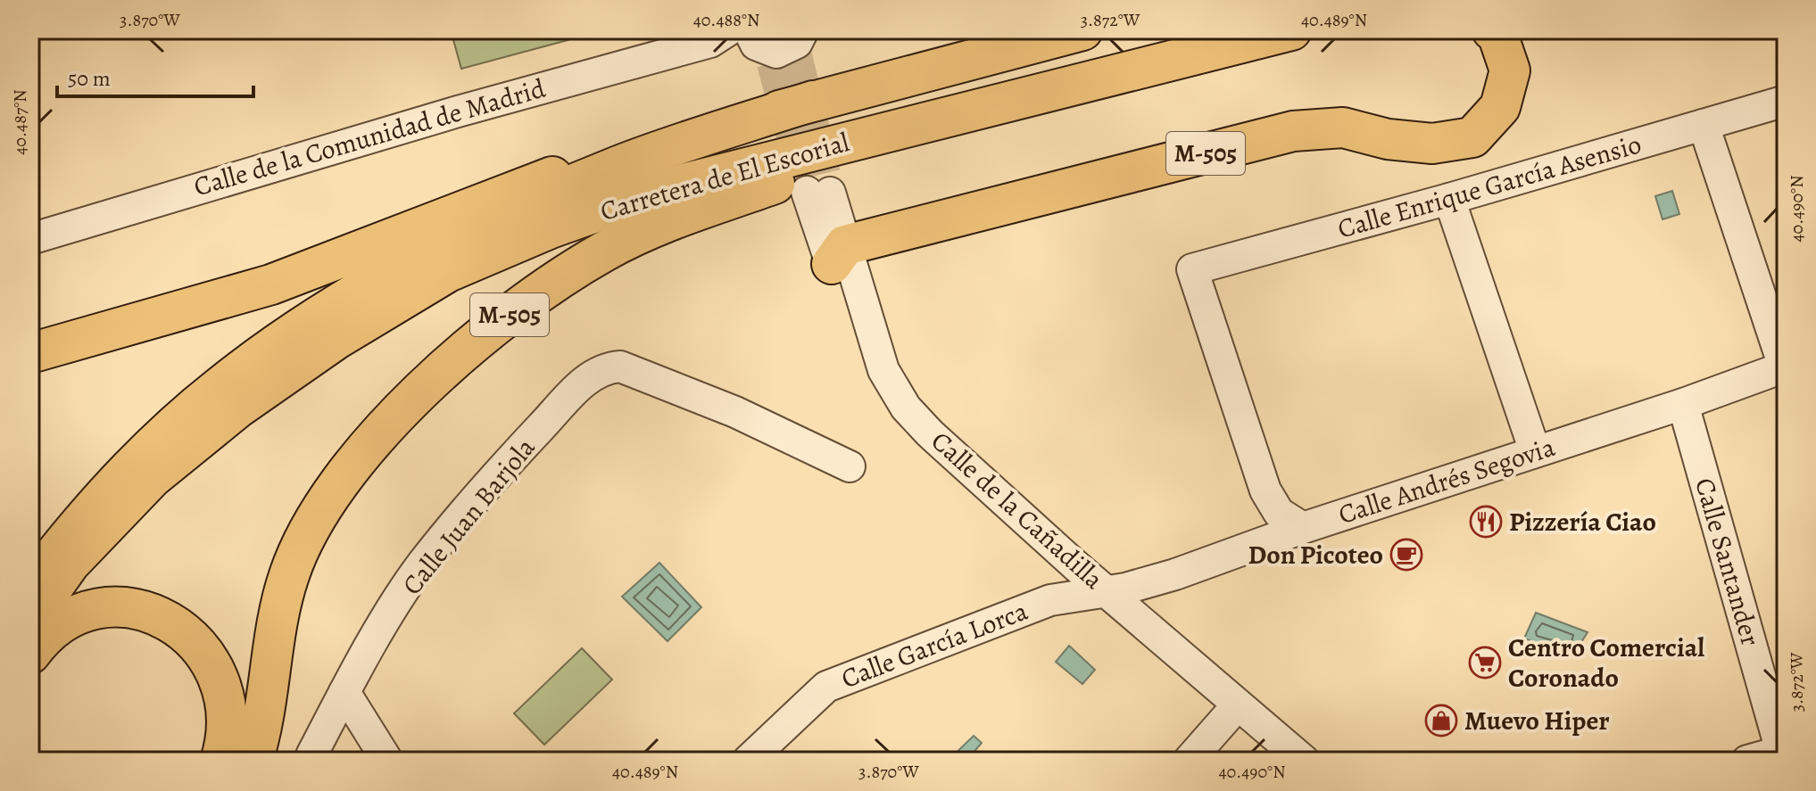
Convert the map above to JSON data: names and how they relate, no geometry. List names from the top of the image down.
{
  "streets": {
    "highway": ["M-505", "Carretera de El Escorial"],
    "street": [
      "Calle de la Comunidad de Madrid",
      "Calle Enrique García Asensio",
      "Calle Andrés Segovia",
      "Calle de la Cañadilla",
      "Calle Juan Barjola",
      "Calle Santander",
      "Calle García Lorca"
    ]
  },
  "crossings": [
    ["M-505", "Carretera de El Escorial"],
    ["M-505", "Calle de la Cañadilla"],
    ["Calle Andrés Segovia", "Calle de la Cañadilla"],
    ["Calle Andrés Segovia", "Calle Santander"],
    ["Calle Andrés Segovia", "Calle García Lorca"],
    ["Calle de la Cañadilla", "Calle García Lorca"]
  ],
  "places": {
    "restaurant": ["Pizzería Ciao"],
    "cafe": ["Don Picoteo"],
    "supermarket": ["Centro Comercial Coronado"],
    "shop": ["Muevo Hiper"]
  },
  "scale_bar": "50 m",
  "coordinates": [
    "3.870°W",
    "40.488°N",
    "3.872°W",
    "40.489°N",
    "40.487°N",
    "40.490°N"
  ]
}
